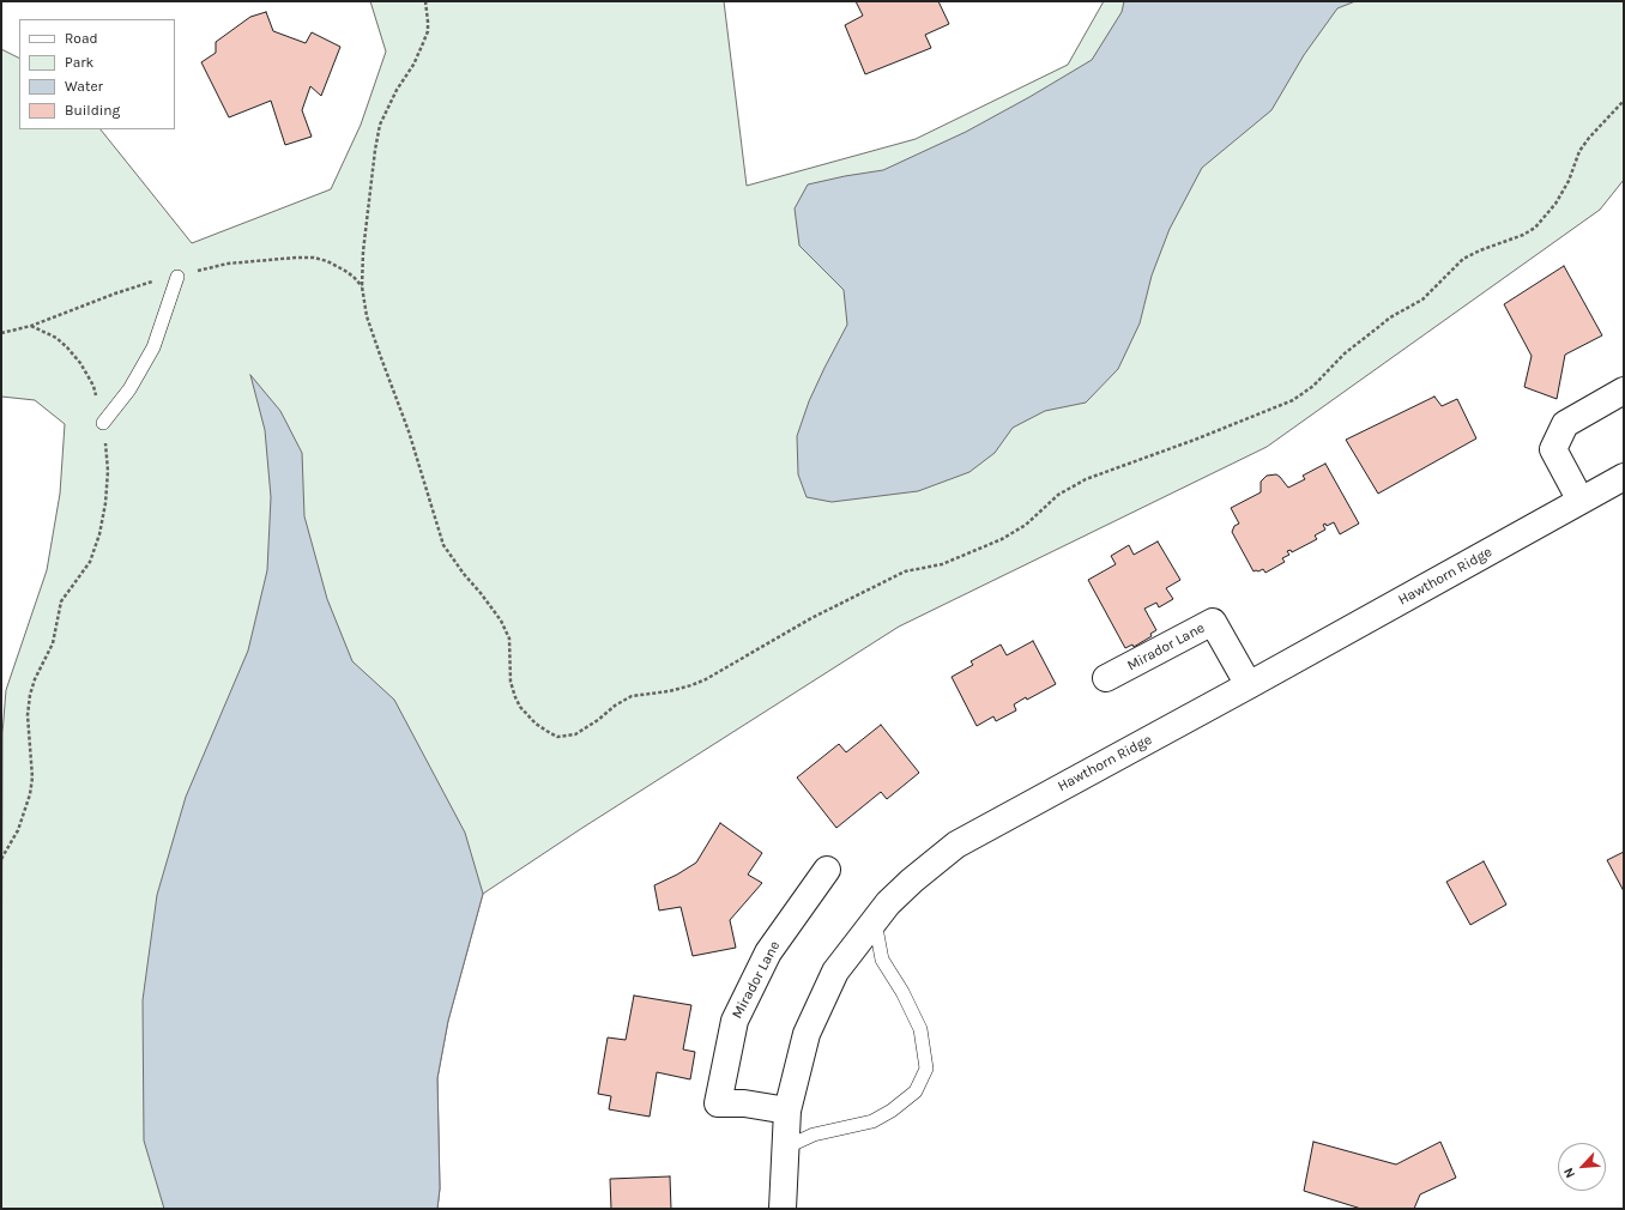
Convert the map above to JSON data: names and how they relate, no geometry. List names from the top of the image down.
{
  "streets": {
    "street": ["Hawthorn Ridge", "Mirador Lane"]
  },
  "crossings": [
    ["Hawthorn Ridge", "Mirador Lane"]
  ],
  "legend": [
    "Road",
    "Park",
    "Water",
    "Building"
  ],
  "north": "bottom left"
}
